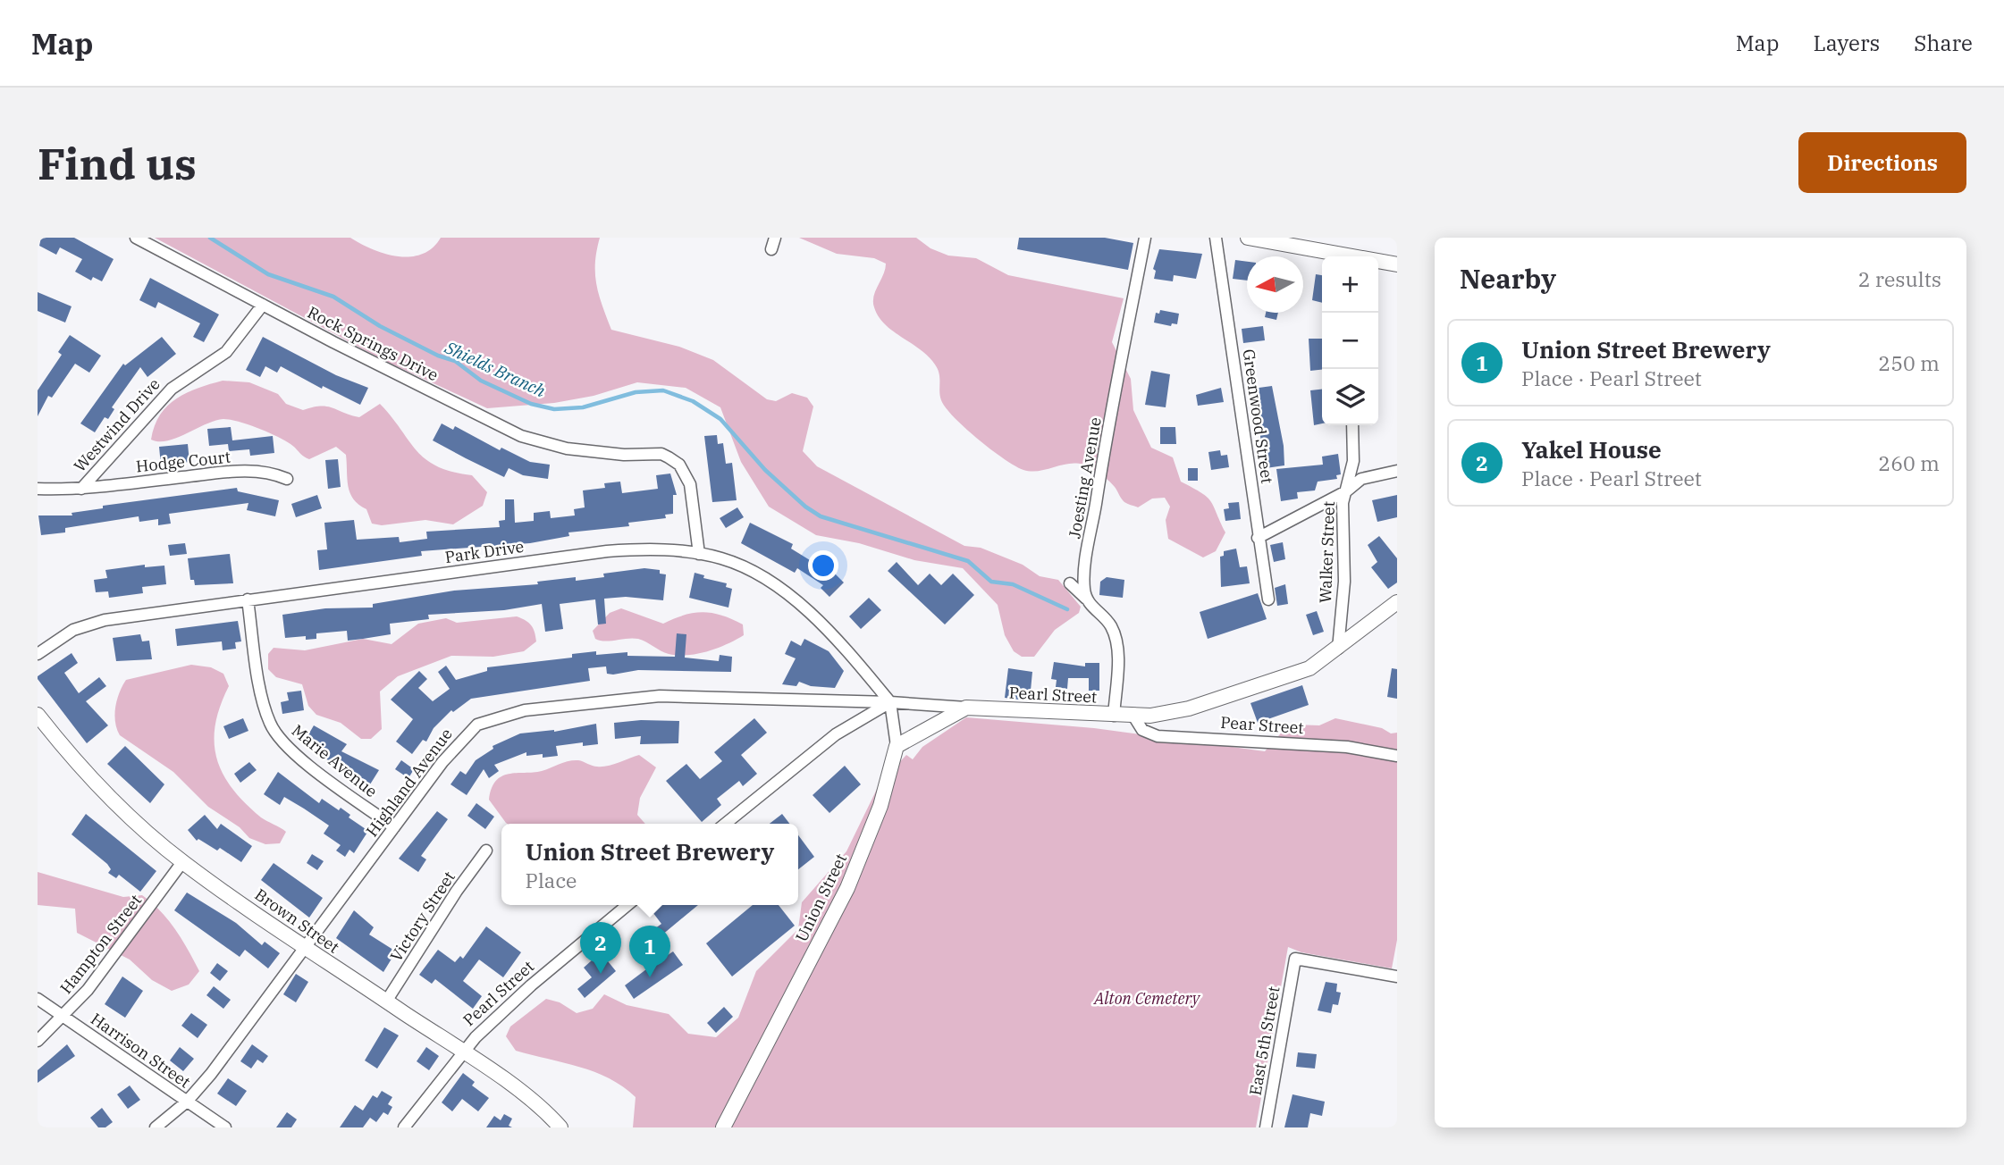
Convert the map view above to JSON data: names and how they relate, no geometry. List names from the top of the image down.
{
  "streets": {
    "street": [
      "Rock Springs Drive",
      "Greenwood Street",
      "Westwind Drive",
      "Hodge Court",
      "Joesting Avenue",
      "Park Drive",
      "Walker Street",
      "Pearl Street",
      "Pear Street",
      "Marie Avenue",
      "Highland Avenue",
      "Union Street",
      "Victory Street",
      "Brown Street",
      "Hampton Street",
      "East 5th Street",
      "Harrison Street"
    ]
  },
  "crossings": [
    ["Rock Springs Drive", "Westwind Drive"],
    ["Rock Springs Drive", "Park Drive"],
    ["Westwind Drive", "Hodge Court"],
    ["Park Drive", "Pearl Street"],
    ["Park Drive", "Marie Avenue"],
    ["Park Drive", "Highland Avenue"],
    ["Walker Street", "Pearl Street"],
    ["Pearl Street", "Pear Street"],
    ["Pearl Street", "Highland Avenue"],
    ["Pearl Street", "Brown Street"],
    ["Marie Avenue", "Highland Avenue"],
    ["Highland Avenue", "Brown Street"],
    ["Highland Avenue", "Harrison Street"],
    ["Victory Street", "Brown Street"],
    ["Brown Street", "Hampton Street"],
    ["Hampton Street", "Harrison Street"]
  ],
  "water": ["Shields Branch"],
  "parks": ["Alton Cemetery"],
  "north": "left",
  "page": {
    "header": "Map",
    "nav": ["Map", "Layers", "Share"],
    "buttons": "Directions",
    "title": "Find us",
    "heading": ["Nearby", "2 results"],
    "map_buttons": ["+", "−"],
    "list": [
      {
        "mark": "1",
        "name": "Union Street Brewery",
        "note": "Place · Pearl Street",
        "value": "250 m"
      },
      {
        "mark": "2",
        "name": "Yakel House",
        "note": "Place · Pearl Street",
        "value": "260 m"
      }
    ],
    "popup": ["Union Street Brewery", "Place"],
    "pins": ["2", "1"]
  }
}
